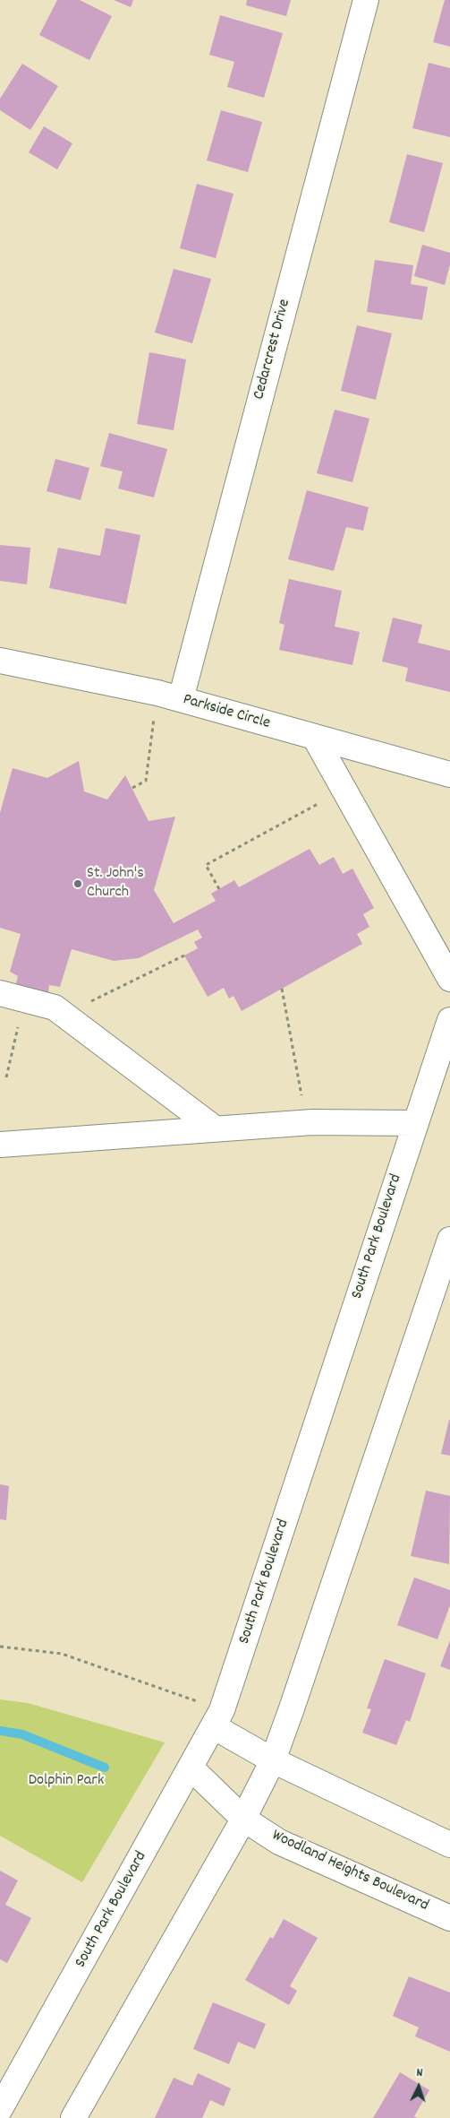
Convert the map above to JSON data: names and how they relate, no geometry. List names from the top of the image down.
{
  "streets": {
    "street": [
      "Cedarcrest Drive",
      "Parkside Circle",
      "South Park Boulevard",
      "Woodland Heights Boulevard"
    ]
  },
  "crossings": [
    ["Cedarcrest Drive", "Parkside Circle"],
    ["South Park Boulevard", "Woodland Heights Boulevard"]
  ],
  "parks": ["Dolphin Park"],
  "places": ["St. John's Church"],
  "north": "top"
}
